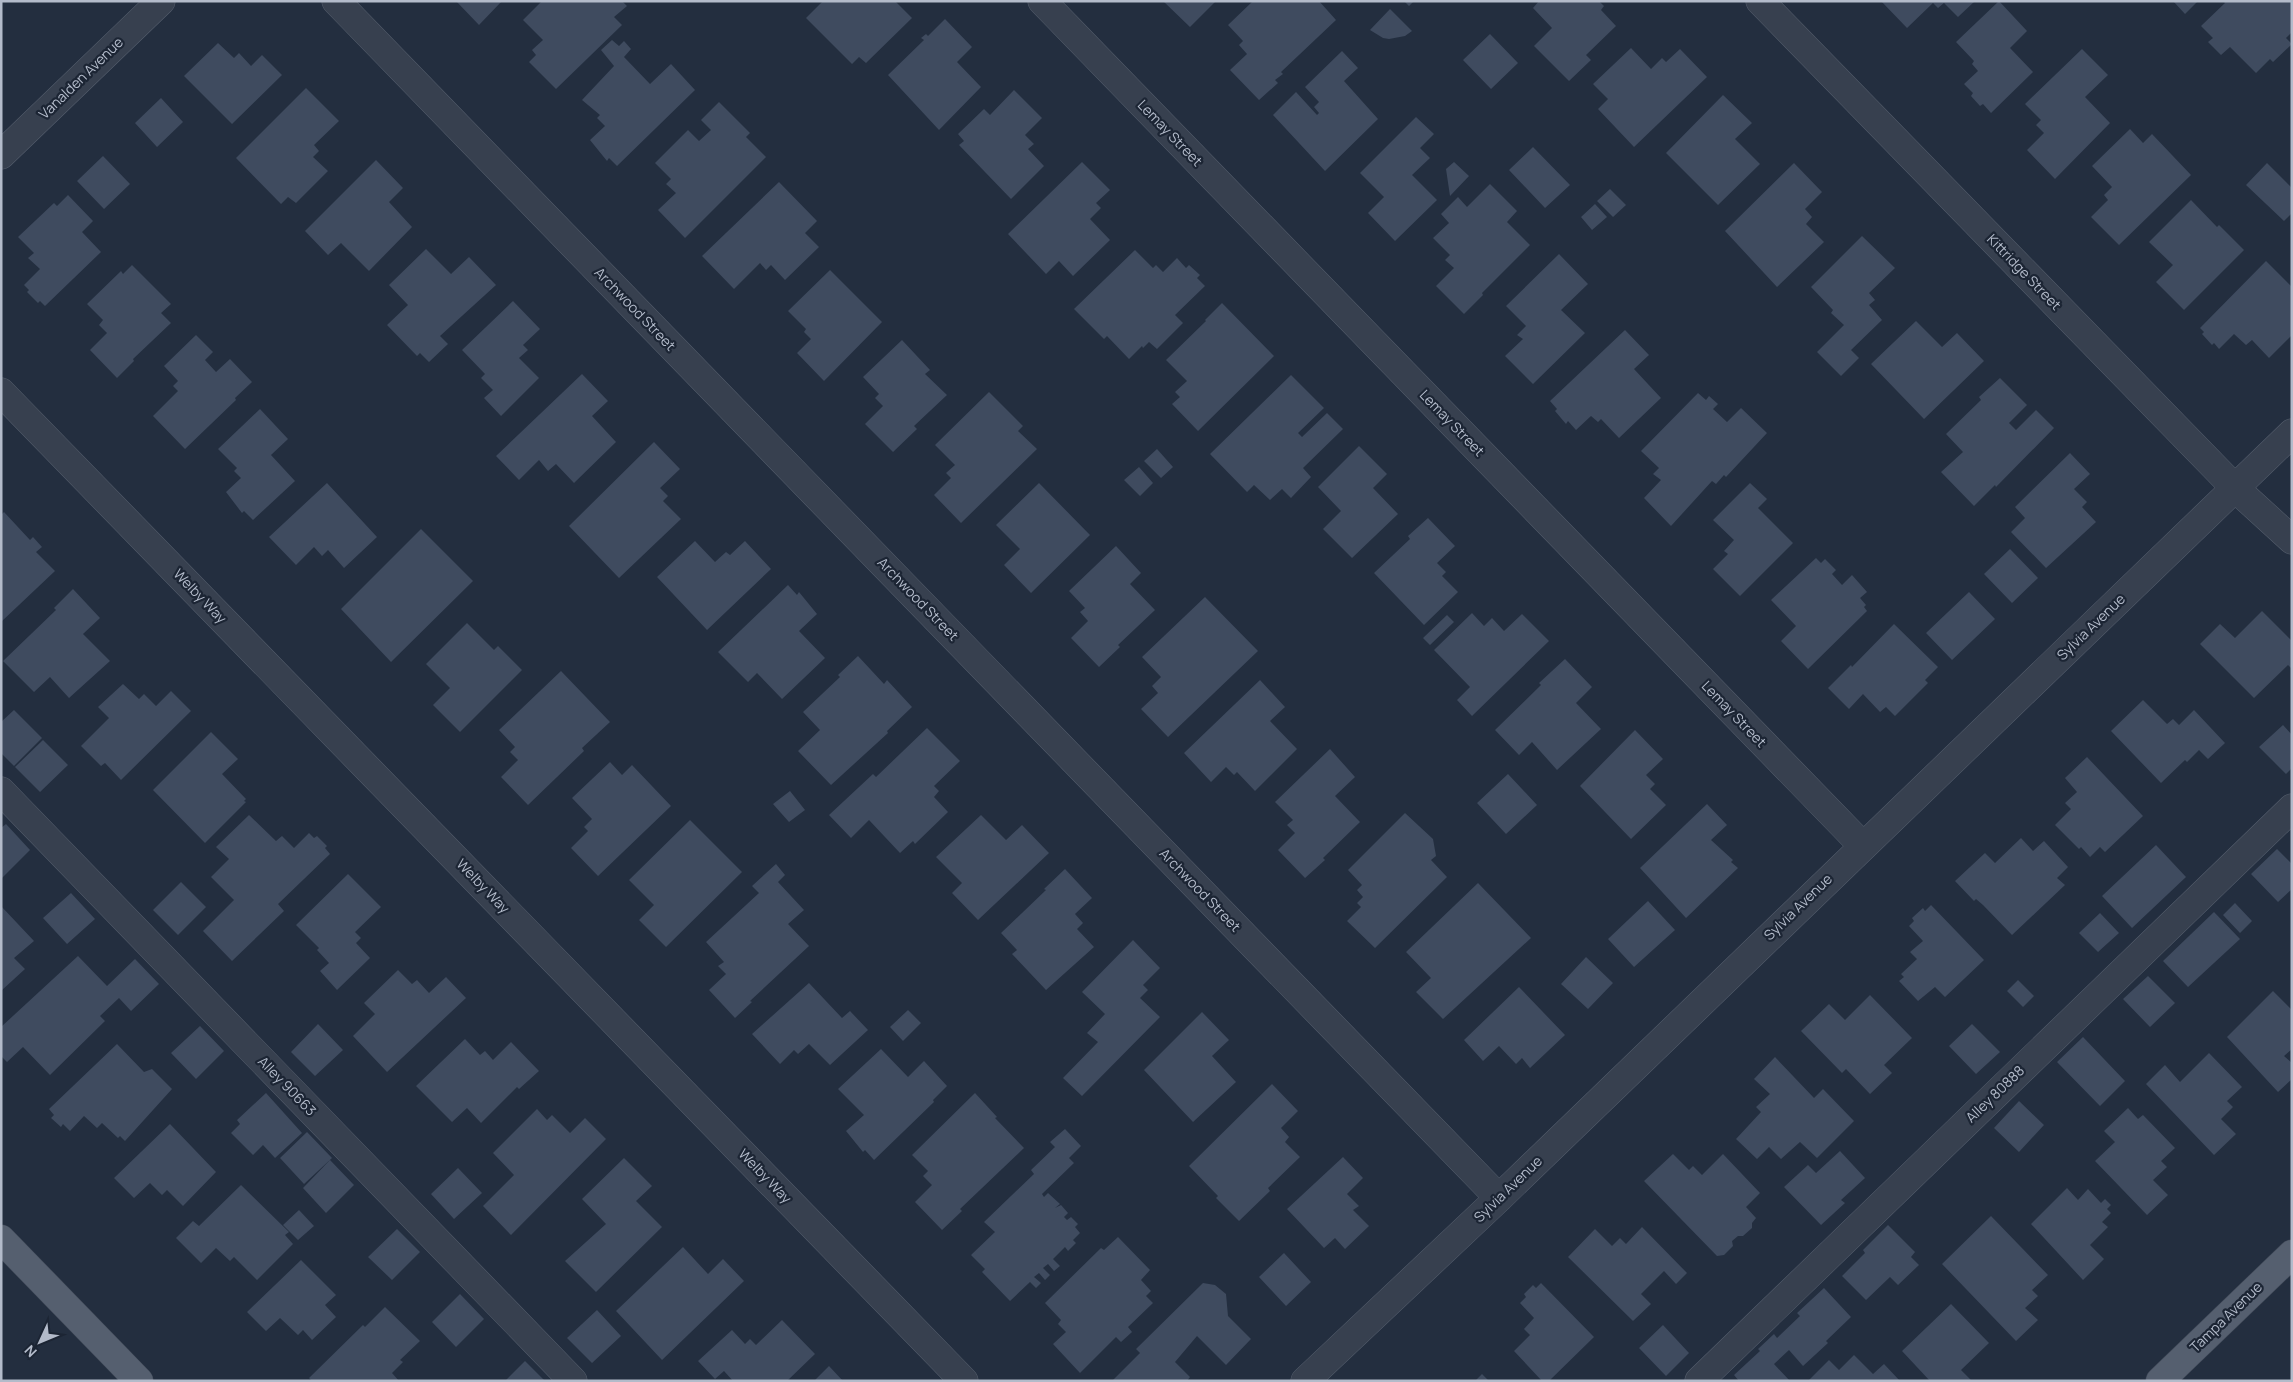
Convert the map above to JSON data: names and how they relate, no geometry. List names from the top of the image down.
{
  "streets": {
    "main road": ["Tampa Avenue"],
    "street": [
      "Vanalden Avenue",
      "Lemay Street",
      "Kittridge Street",
      "Archwood Street",
      "Welby Way",
      "Sylvia Avenue",
      "Alley 90663",
      "Alley 80888"
    ]
  },
  "crossings": [
    ["Lemay Street", "Sylvia Avenue"],
    ["Kittridge Street", "Sylvia Avenue"],
    ["Archwood Street", "Sylvia Avenue"]
  ],
  "north": "bottom left"
}
